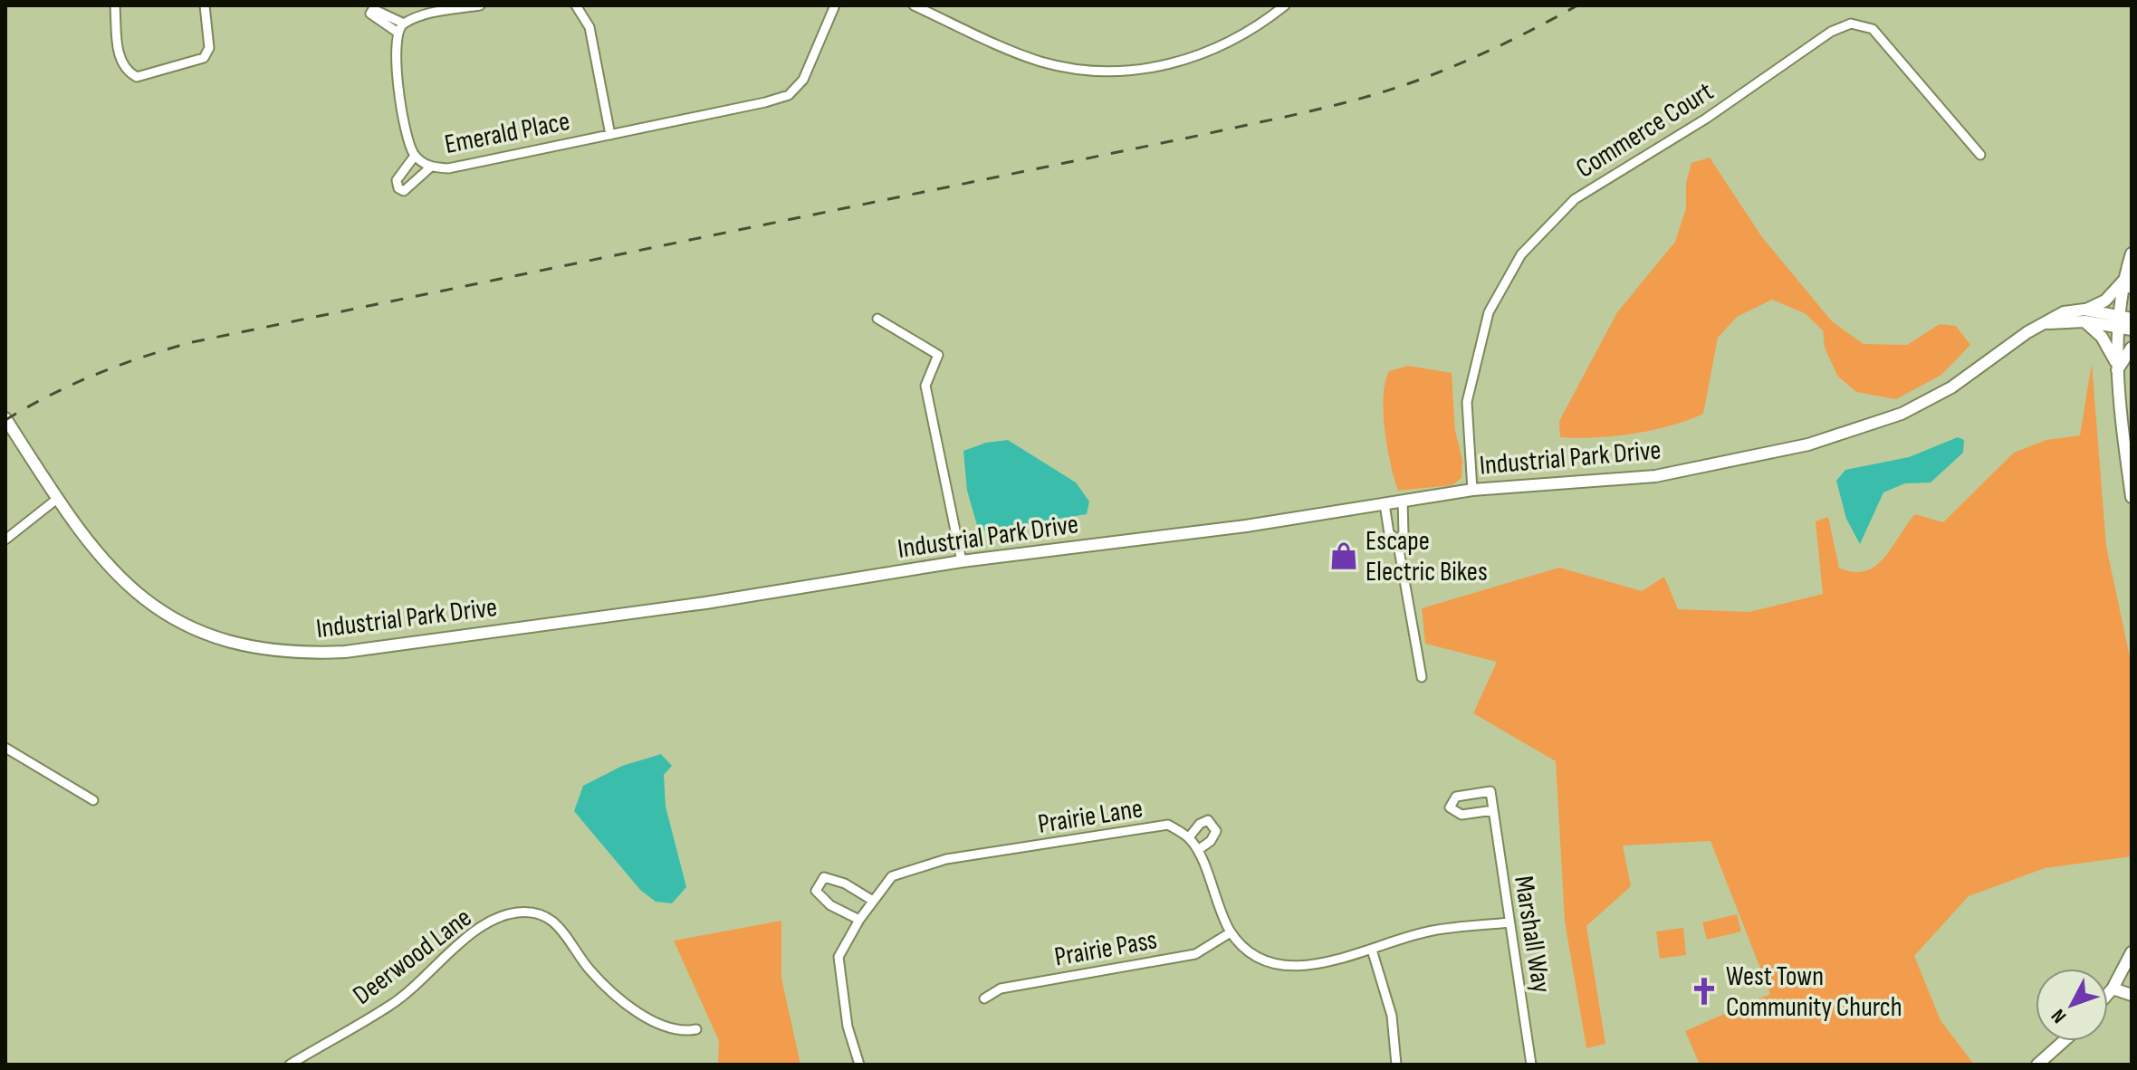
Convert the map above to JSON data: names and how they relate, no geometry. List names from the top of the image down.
{
  "streets": {
    "street": [
      "Commerce Court",
      "Emerald Place",
      "Industrial Park Drive",
      "Prairie Lane",
      "Marshall Way",
      "Prairie Pass",
      "Deerwood Lane"
    ]
  },
  "crossings": [
    ["Commerce Court", "Industrial Park Drive"]
  ],
  "places": {
    "shop": ["Escape Electric Bikes"],
    "church": ["West Town Community Church"]
  },
  "north": "bottom left"
}
